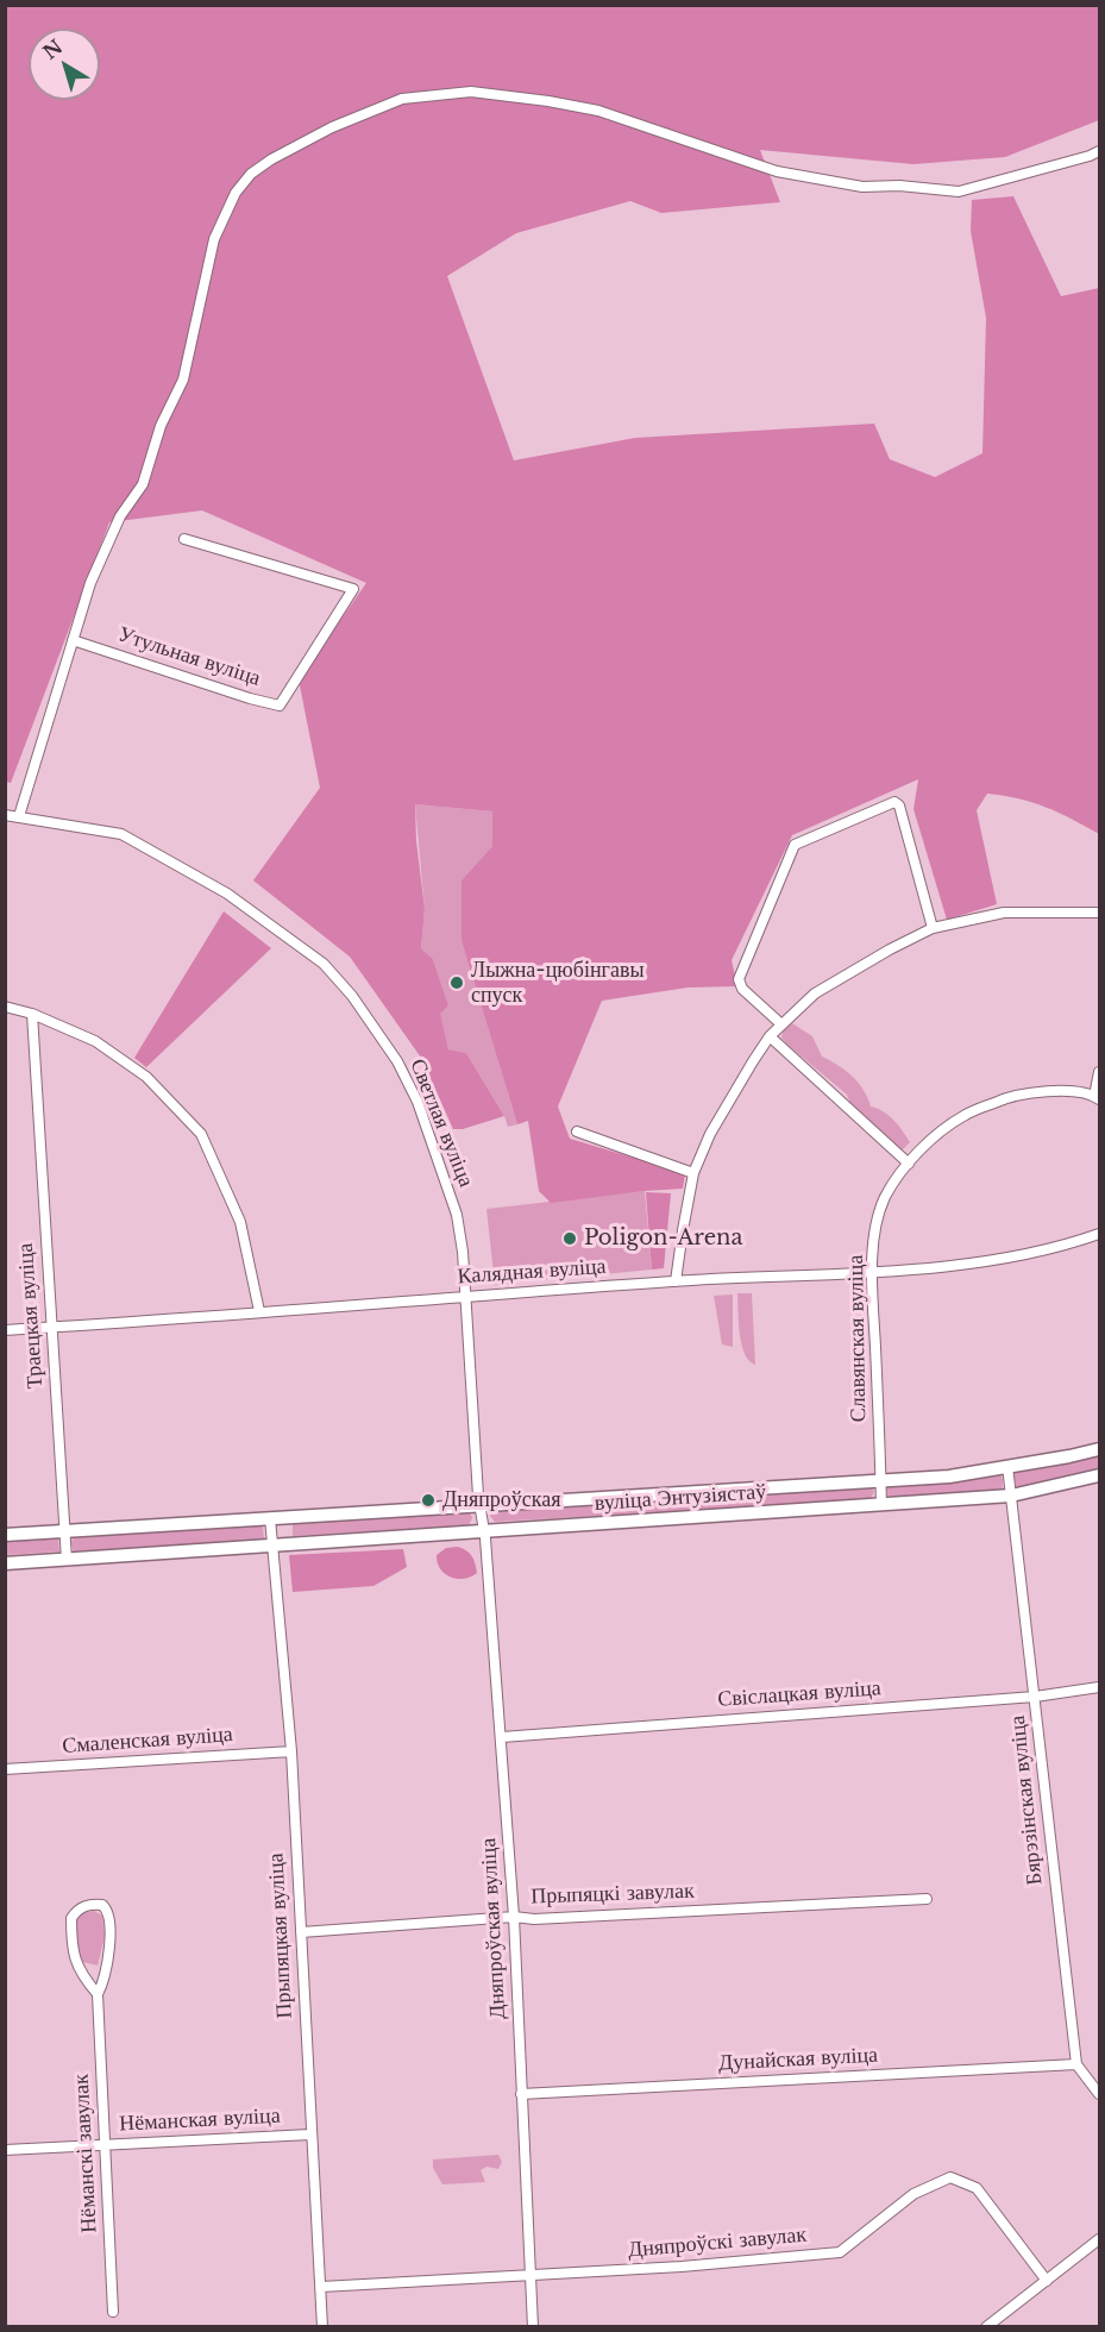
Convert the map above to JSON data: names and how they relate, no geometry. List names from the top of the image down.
{
  "streets": {
    "street": [
      "Утульная вуліца",
      "Светлая вуліца",
      "Калядная вуліца",
      "Траецкая вуліца",
      "Славянская вуліца",
      "вуліца Энтузіястаў",
      "Свіслацкая вуліца",
      "Смаленская вуліца",
      "Бярэзінская вуліца",
      "Прыпяцкі завулак",
      "Дняпроўская вуліца",
      "Прыпяцкая вуліца",
      "Дунайская вуліца",
      "Нёманская вуліца",
      "Нёманскі завулак",
      "Дняпроўскі завулак"
    ]
  },
  "crossings": [
    ["Светлая вуліца", "Калядная вуліца"],
    ["Светлая вуліца", "вуліца Энтузіястаў"],
    ["Светлая вуліца", "Дняпроўская вуліца"],
    ["Калядная вуліца", "Траецкая вуліца"],
    ["Калядная вуліца", "Славянская вуліца"],
    ["Траецкая вуліца", "вуліца Энтузіястаў"],
    ["Славянская вуліца", "вуліца Энтузіястаў"],
    ["вуліца Энтузіястаў", "Бярэзінская вуліца"],
    ["вуліца Энтузіястаў", "Дняпроўская вуліца"],
    ["вуліца Энтузіястаў", "Прыпяцкая вуліца"],
    ["Свіслацкая вуліца", "Бярэзінская вуліца"],
    ["Свіслацкая вуліца", "Дняпроўская вуліца"],
    ["Смаленская вуліца", "Прыпяцкая вуліца"],
    ["Бярэзінская вуліца", "Дунайская вуліца"],
    ["Прыпяцкі завулак", "Дняпроўская вуліца"],
    ["Прыпяцкі завулак", "Прыпяцкая вуліца"],
    ["Дняпроўская вуліца", "Дунайская вуліца"],
    ["Дняпроўская вуліца", "Дняпроўскі завулак"],
    ["Прыпяцкая вуліца", "Нёманская вуліца"],
    ["Прыпяцкая вуліца", "Дняпроўскі завулак"],
    ["Нёманская вуліца", "Нёманскі завулак"]
  ],
  "places": ["Лыжна-цюбінгавы спуск", "Poligon-Arena", "Дняпроўская"],
  "north": "top left"
}
